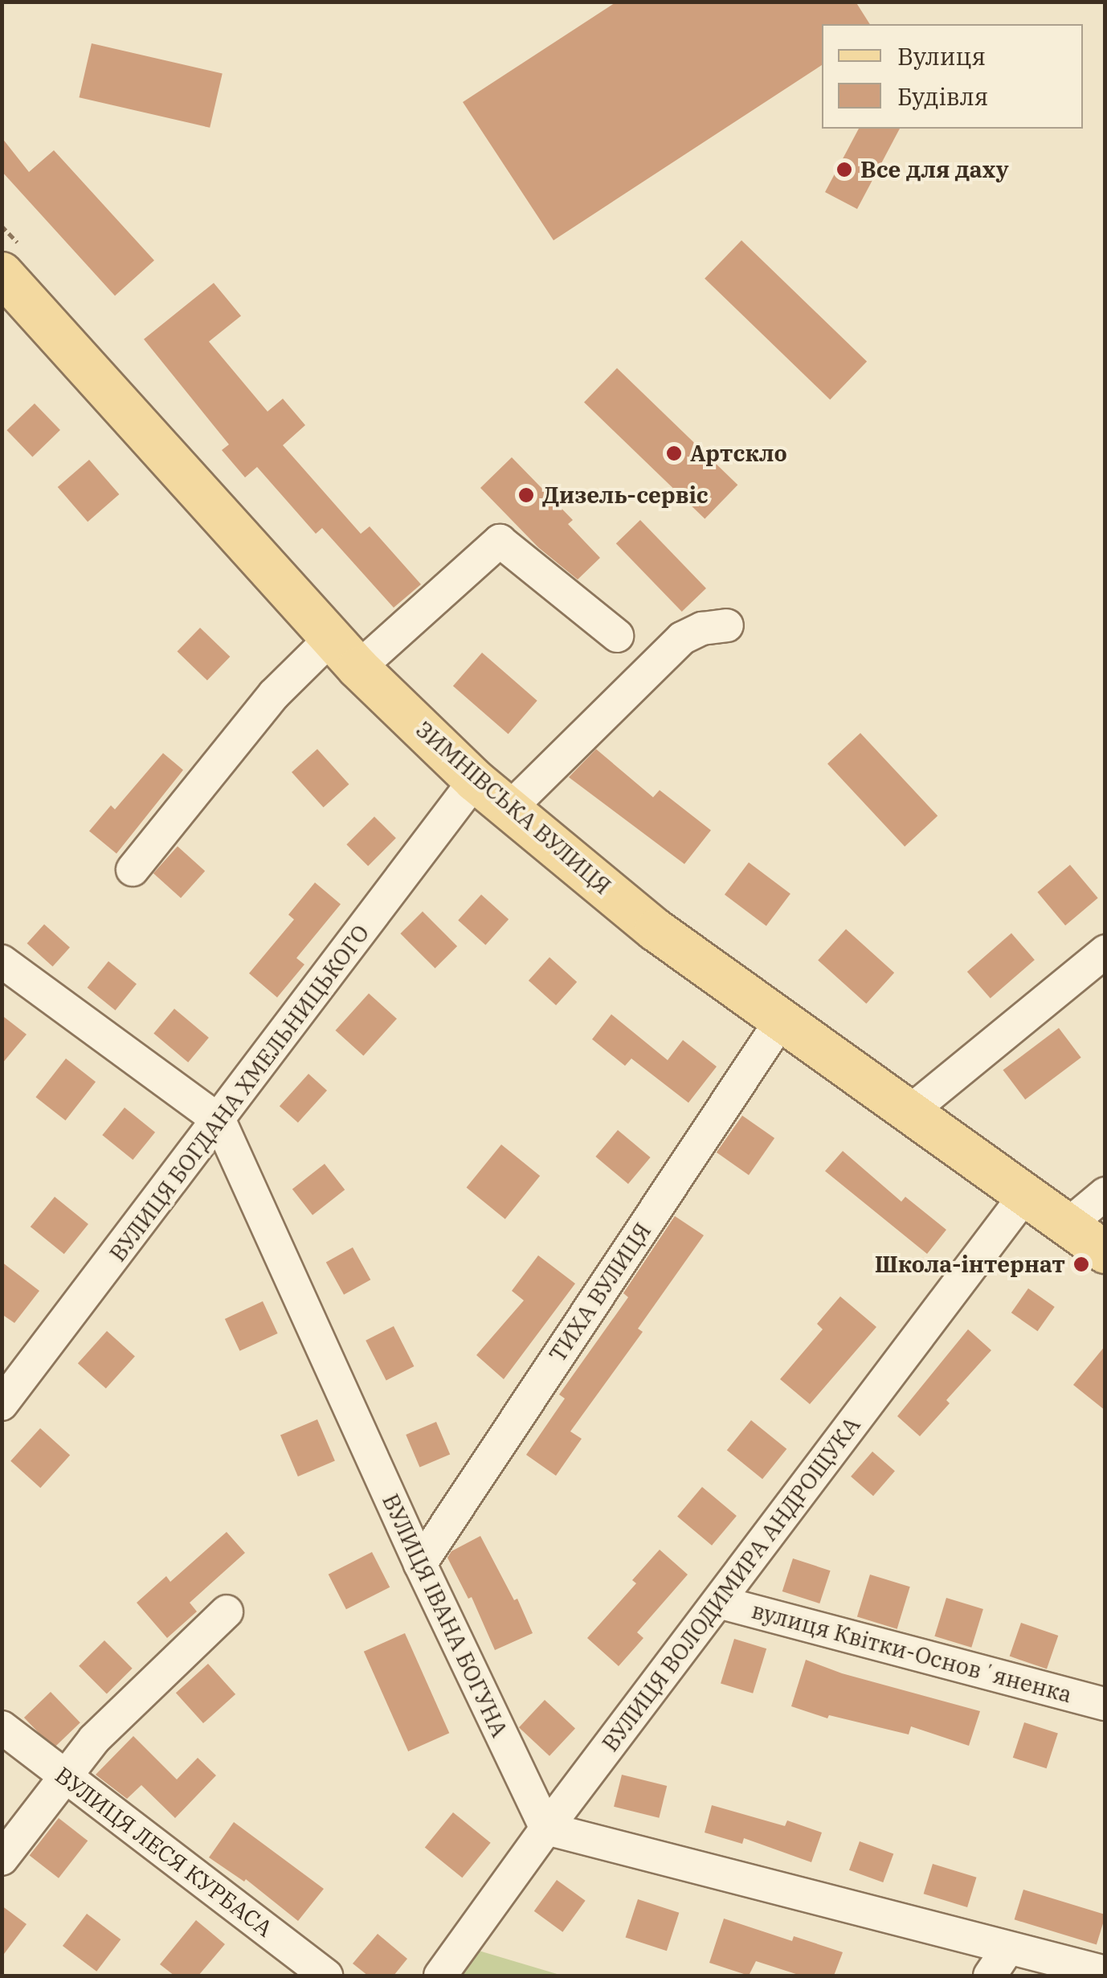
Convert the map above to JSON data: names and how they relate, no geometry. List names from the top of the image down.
{
  "streets": {
    "main road": ["ЗИМНІВСЬКА ВУЛИЦЯ"],
    "street": [
      "ВУЛИЦЯ БОГДАНА ХМЕЛЬНИЦЬКОГО",
      "ТИХА ВУЛИЦЯ",
      "ВУЛИЦЯ ВОЛОДИМИРА АНДРОЩУКА",
      "ВУЛИЦЯ ІВАНА БОГУНА",
      "вулиця Квітки-Основʼяненка",
      "ВУЛИЦЯ ЛЕСЯ КУРБАСА"
    ]
  },
  "crossings": [
    ["ЗИМНІВСЬКА ВУЛИЦЯ", "ВУЛИЦЯ БОГДАНА ХМЕЛЬНИЦЬКОГО"],
    ["ЗИМНІВСЬКА ВУЛИЦЯ", "ТИХА ВУЛИЦЯ"],
    ["ЗИМНІВСЬКА ВУЛИЦЯ", "ВУЛИЦЯ ВОЛОДИМИРА АНДРОЩУКА"],
    ["ВУЛИЦЯ БОГДАНА ХМЕЛЬНИЦЬКОГО", "ВУЛИЦЯ ІВАНА БОГУНА"],
    ["ТИХА ВУЛИЦЯ", "ВУЛИЦЯ ІВАНА БОГУНА"],
    ["ВУЛИЦЯ ВОЛОДИМИРА АНДРОЩУКА", "ВУЛИЦЯ ІВАНА БОГУНА"],
    ["ВУЛИЦЯ ВОЛОДИМИРА АНДРОЩУКА", "вулиця Квітки-Основʼяненка"]
  ],
  "places": [
    "Все для даху",
    "Артскло",
    "Дизель-сервіс",
    "Школа-інтернат"
  ],
  "legend": ["Вулиця", "Будівля"]
}
